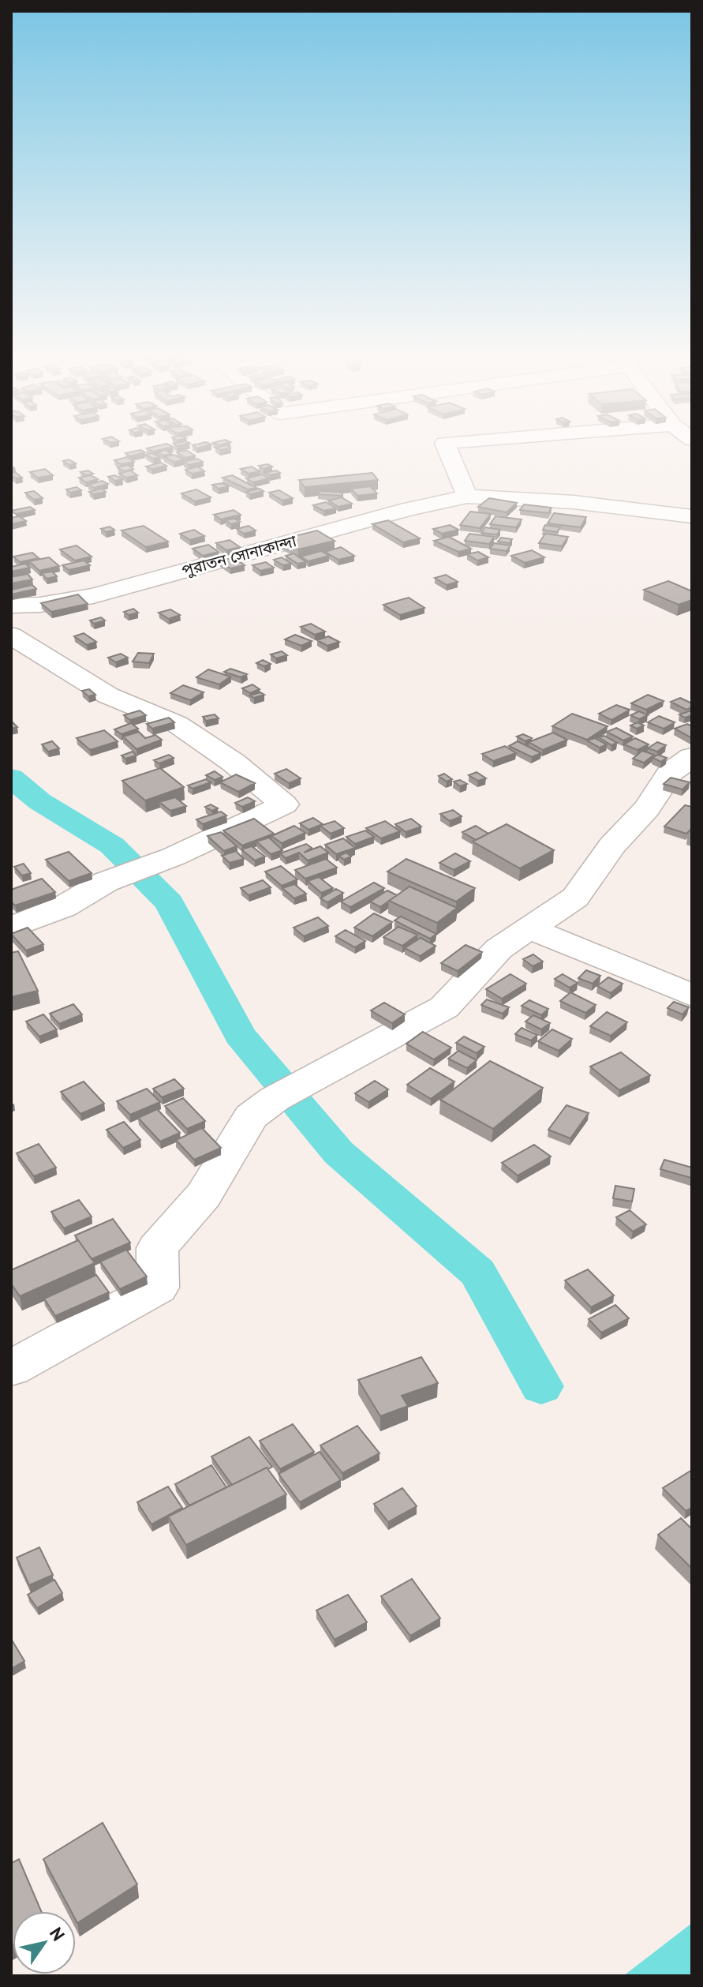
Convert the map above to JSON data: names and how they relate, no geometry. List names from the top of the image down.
{
  "streets": {
    "street": ["পুরাতন সোনাকান্দা"]
  },
  "north": "top right"
}
